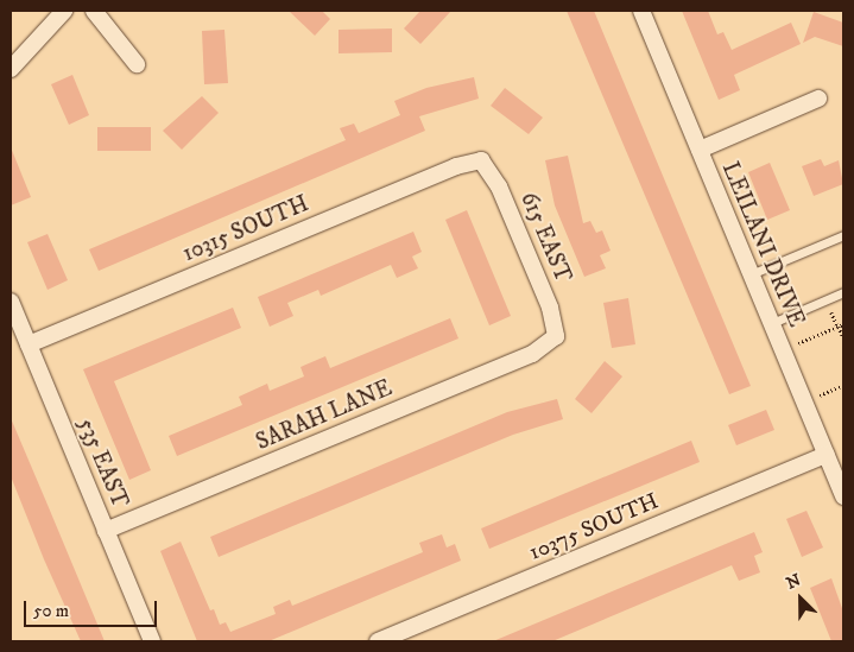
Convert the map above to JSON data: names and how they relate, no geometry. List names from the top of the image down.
{
  "streets": {
    "street": [
      "10315 SOUTH",
      "615 EAST",
      "LEILANI DRIVE",
      "SARAH LANE",
      "535 EAST",
      "10375 SOUTH"
    ]
  },
  "crossings": [
    ["10315 SOUTH", "615 EAST"],
    ["10315 SOUTH", "535 EAST"],
    ["615 EAST", "SARAH LANE"],
    ["LEILANI DRIVE", "10375 SOUTH"],
    ["SARAH LANE", "535 EAST"]
  ],
  "scale_bar": "50 m",
  "north": "top left"
}
